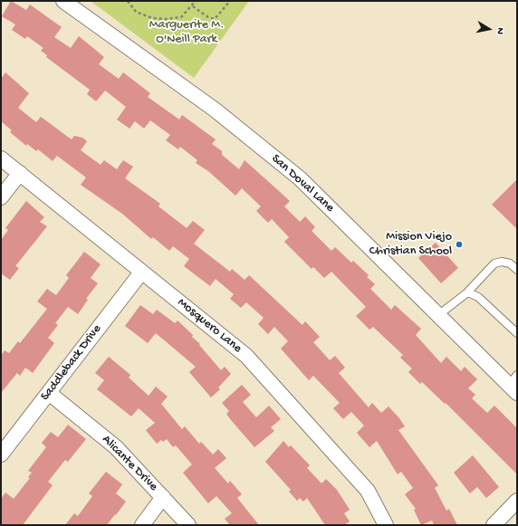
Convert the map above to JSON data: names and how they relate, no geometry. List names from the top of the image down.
{
  "streets": {
    "street": [
      "San Doval Lane",
      "Mosquero Lane",
      "Saddleback Drive",
      "Alicante Drive"
    ]
  },
  "crossings": [
    ["Mosquero Lane", "Saddleback Drive"],
    ["Saddleback Drive", "Alicante Drive"]
  ],
  "parks": ["Marguerite M. O'Neill Park"],
  "places": ["Mission Viejo Christian School"],
  "north": "right"
}
